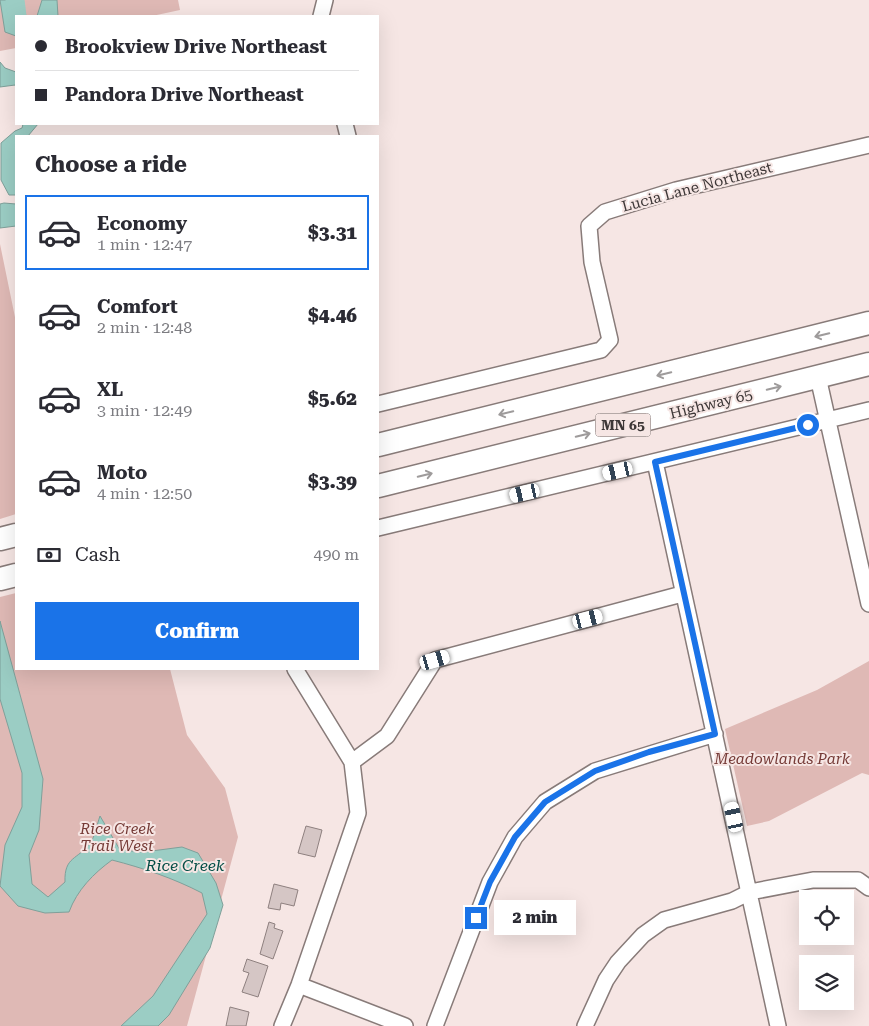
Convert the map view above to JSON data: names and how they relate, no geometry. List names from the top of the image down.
{
  "streets": {
    "highway": ["Highway 65", "MN 65"],
    "street": ["Lucia Lane Northeast"]
  },
  "water": ["Rice Creek"],
  "parks": ["Meadowlands Park", "Rice Creek Trail West"],
  "page": {
    "banner": ["Brookview Drive Northeast", "Pandora Drive Northeast"],
    "heading": "Choose a ride",
    "list": [
      {
        "name": "Economy",
        "note": "1 min · 12:47",
        "value": "$3.31"
      },
      {
        "name": "Comfort",
        "note": "2 min · 12:48",
        "value": "$4.46"
      },
      {
        "name": "XL",
        "note": "3 min · 12:49",
        "value": "$5.62"
      },
      {
        "name": "Moto",
        "note": "4 min · 12:50",
        "value": "$3.39"
      }
    ],
    "pay": ["Cash", "490 m"],
    "buttons": "Confirm",
    "bubble": "2 min"
  }
}
